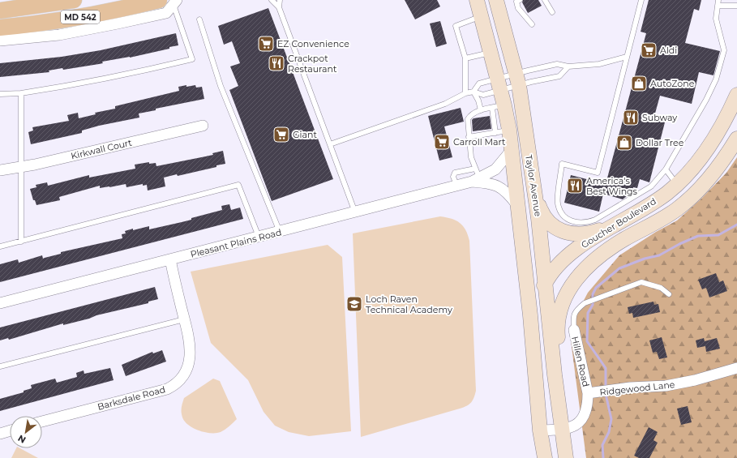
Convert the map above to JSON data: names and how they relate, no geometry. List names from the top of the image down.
{
  "streets": {
    "main road": ["MD 542", "Taylor Avenue", "Goucher Boulevard"],
    "street": [
      "Kirkwall Court",
      "Pleasant Plains Road",
      "Hillen Road",
      "Ridgewood Lane",
      "Barksdale Road"
    ]
  },
  "crossings": [
    ["Taylor Avenue", "Goucher Boulevard"],
    ["Taylor Avenue", "Pleasant Plains Road"],
    ["Goucher Boulevard", "Ridgewood Lane"],
    ["Pleasant Plains Road", "Barksdale Road"],
    ["Hillen Road", "Ridgewood Lane"]
  ],
  "places": {
    "supermarket": [
      "EZ Convenience",
      "Aldi",
      "Giant",
      "Carroll Mart"
    ],
    "restaurant": ["Crackpot Restaurant", "Subway", "America's Best Wings"],
    "shop": ["AutoZone", "Dollar Tree"],
    "school or university": ["Loch Raven Technical Academy"]
  },
  "north": "bottom left"
}
